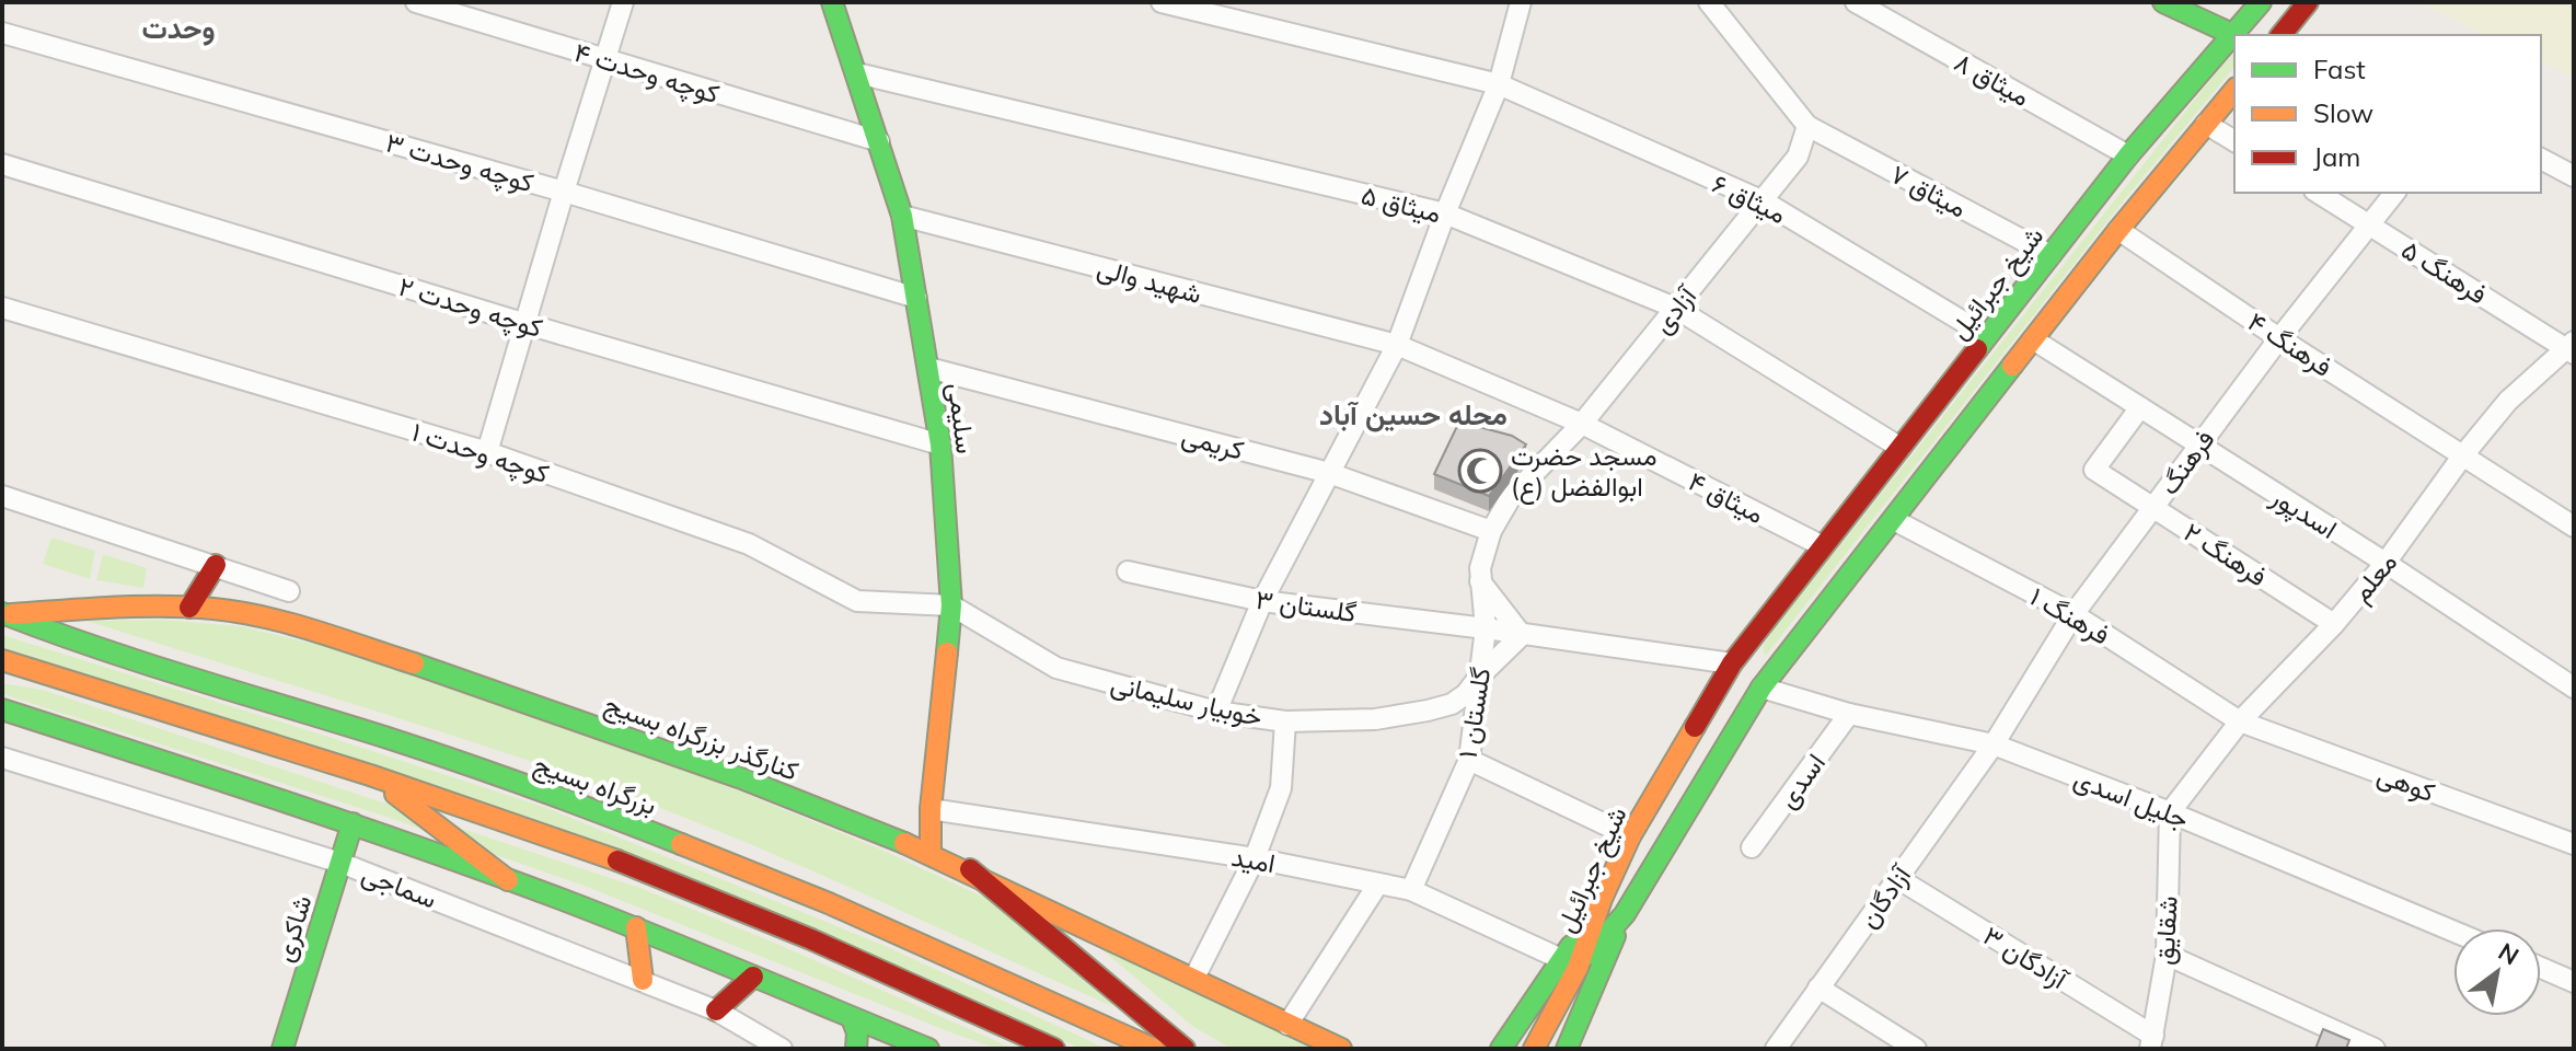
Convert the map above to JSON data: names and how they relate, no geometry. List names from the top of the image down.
{
  "streets": {
    "main road": [
      "شیخ جبرائیل",
      "سلیمی",
      "کنارگذر بزرگراه بسیج",
      "بزرگراه بسیج",
      "شاکری"
    ],
    "street": [
      "کوچه وحدت ۴",
      "میثاق ۸",
      "کوچه وحدت ۳",
      "میثاق ۷",
      "میثاق ۶",
      "میثاق ۵",
      "فرهنگ ۵",
      "شهید والی",
      "کوچه وحدت ۲",
      "آزادی",
      "فرهنگ ۴",
      "کریمی",
      "کوچه وحدت ۱",
      "فرهنگ",
      "میثاق ۴",
      "اسدپور",
      "فرهنگ ۲",
      "معلم",
      "گلستان ۳",
      "فرهنگ ۱",
      "خوبیار سلیمانی",
      "گلستان ۱",
      "اسدی",
      "کوهی",
      "جلیل اسدی",
      "امید",
      "سماجی",
      "آزادگان",
      "شقایق",
      "آزادگان ۳"
    ]
  },
  "crossings": [
    ["کوچه وحدت ۴", "سلیمی"],
    ["میثاق ۸", "شیخ جبرائیل"],
    ["کوچه وحدت ۳", "سلیمی"],
    ["میثاق ۷", "شیخ جبرائیل"],
    ["میثاق ۷", "آزادی"],
    ["میثاق ۶", "شیخ جبرائیل"],
    ["میثاق ۶", "آزادی"],
    ["میثاق ۵", "شیخ جبرائیل"],
    ["میثاق ۵", "آزادی"],
    ["میثاق ۵", "سلیمی"],
    ["فرهنگ ۵", "فرهنگ"],
    ["فرهنگ ۵", "معلم"],
    ["شهید والی", "آزادی"],
    ["شهید والی", "سلیمی"],
    ["شهید والی", "میثاق ۴"],
    ["شیخ جبرائیل", "فرهنگ ۴"],
    ["شیخ جبرائیل", "میثاق ۴"],
    ["شیخ جبرائیل", "اسدپور"],
    ["شیخ جبرائیل", "فرهنگ ۱"],
    ["شیخ جبرائیل", "جلیل اسدی"],
    ["شیخ جبرائیل", "امید"],
    ["کوچه وحدت ۲", "سلیمی"],
    ["آزادی", "کریمی"],
    ["آزادی", "میثاق ۴"],
    ["آزادی", "گلستان ۳"],
    ["آزادی", "گلستان ۱"],
    ["فرهنگ ۴", "فرهنگ"],
    ["فرهنگ ۴", "معلم"],
    ["سلیمی", "کریمی"],
    ["سلیمی", "کوچه وحدت ۱"],
    ["سلیمی", "خوبیار سلیمانی"],
    ["سلیمی", "کنارگذر بزرگراه بسیج"],
    ["سلیمی", "امید"],
    ["کوچه وحدت ۱", "خوبیار سلیمانی"],
    ["فرهنگ", "اسدپور"],
    ["فرهنگ", "فرهنگ ۲"],
    ["فرهنگ", "فرهنگ ۱"],
    ["فرهنگ", "جلیل اسدی"],
    ["فرهنگ", "آزادگان"],
    ["اسدپور", "فرهنگ ۲"],
    ["اسدپور", "معلم"],
    ["فرهنگ ۲", "معلم"],
    ["معلم", "فرهنگ ۱"],
    ["معلم", "کوهی"],
    ["معلم", "جلیل اسدی"],
    ["معلم", "شقایق"],
    ["گلستان ۳", "گلستان ۱"],
    ["فرهنگ ۱", "کوهی"],
    ["خوبیار سلیمانی", "گلستان ۱"],
    ["گلستان ۱", "امید"],
    ["کنارگذر بزرگراه بسیج", "بزرگراه بسیج"],
    ["اسدی", "جلیل اسدی"],
    ["جلیل اسدی", "آزادگان"],
    ["جلیل اسدی", "شقایق"],
    ["سماجی", "شاکری"],
    ["آزادگان", "آزادگان ۳"],
    ["شقایق", "آزادگان ۳"]
  ],
  "districts": ["وحدت", "محله حسین آباد"],
  "places": {
    "mosque": ["مسجد حضرت ابوالفضل (ع)"]
  },
  "legend": ["Fast", "Slow", "Jam"],
  "north": "top right"
}
